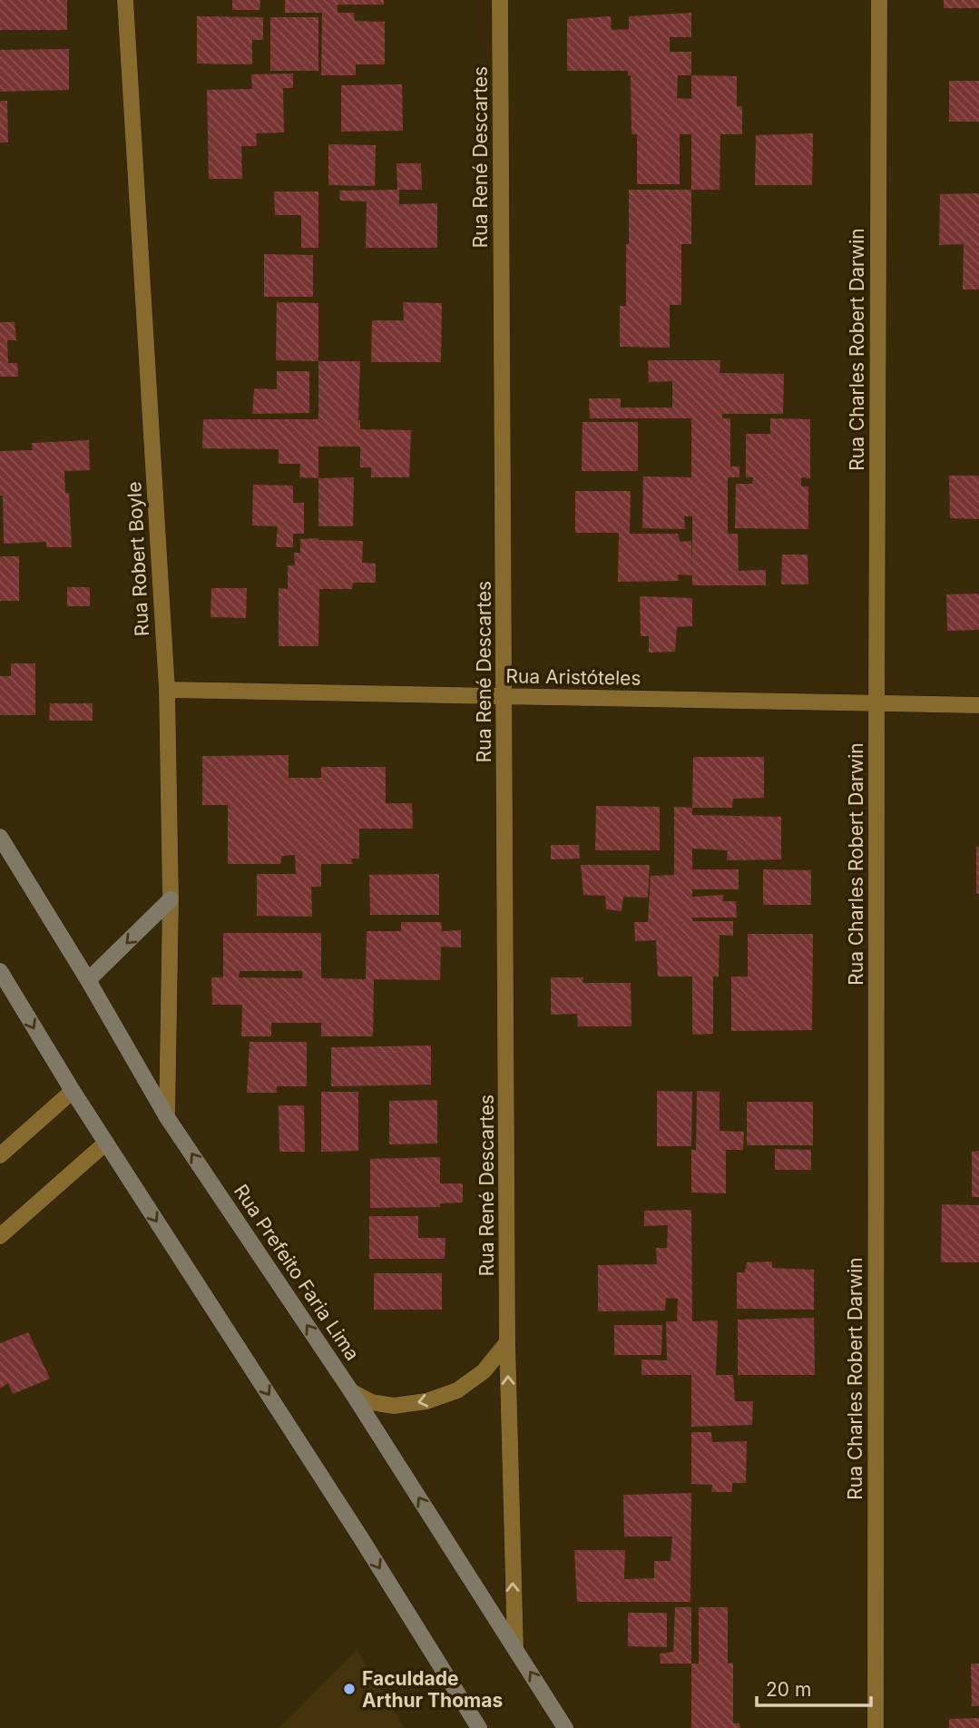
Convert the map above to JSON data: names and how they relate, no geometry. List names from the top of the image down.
{
  "streets": {
    "main road": ["Rua Prefeito Faria Lima"],
    "street": [
      "Rua René Descartes",
      "Rua Charles Robert Darwin",
      "Rua Robert Boyle",
      "Rua Aristóteles"
    ]
  },
  "crossings": [
    ["Rua René Descartes", "Rua Aristóteles"],
    ["Rua René Descartes", "Rua Prefeito Faria Lima"],
    ["Rua Charles Robert Darwin", "Rua Aristóteles"],
    ["Rua Robert Boyle", "Rua Aristóteles"],
    ["Rua Robert Boyle", "Rua Prefeito Faria Lima"]
  ],
  "places": ["Faculdade Arthur Thomas"],
  "scale_bar": "20 m"
}
